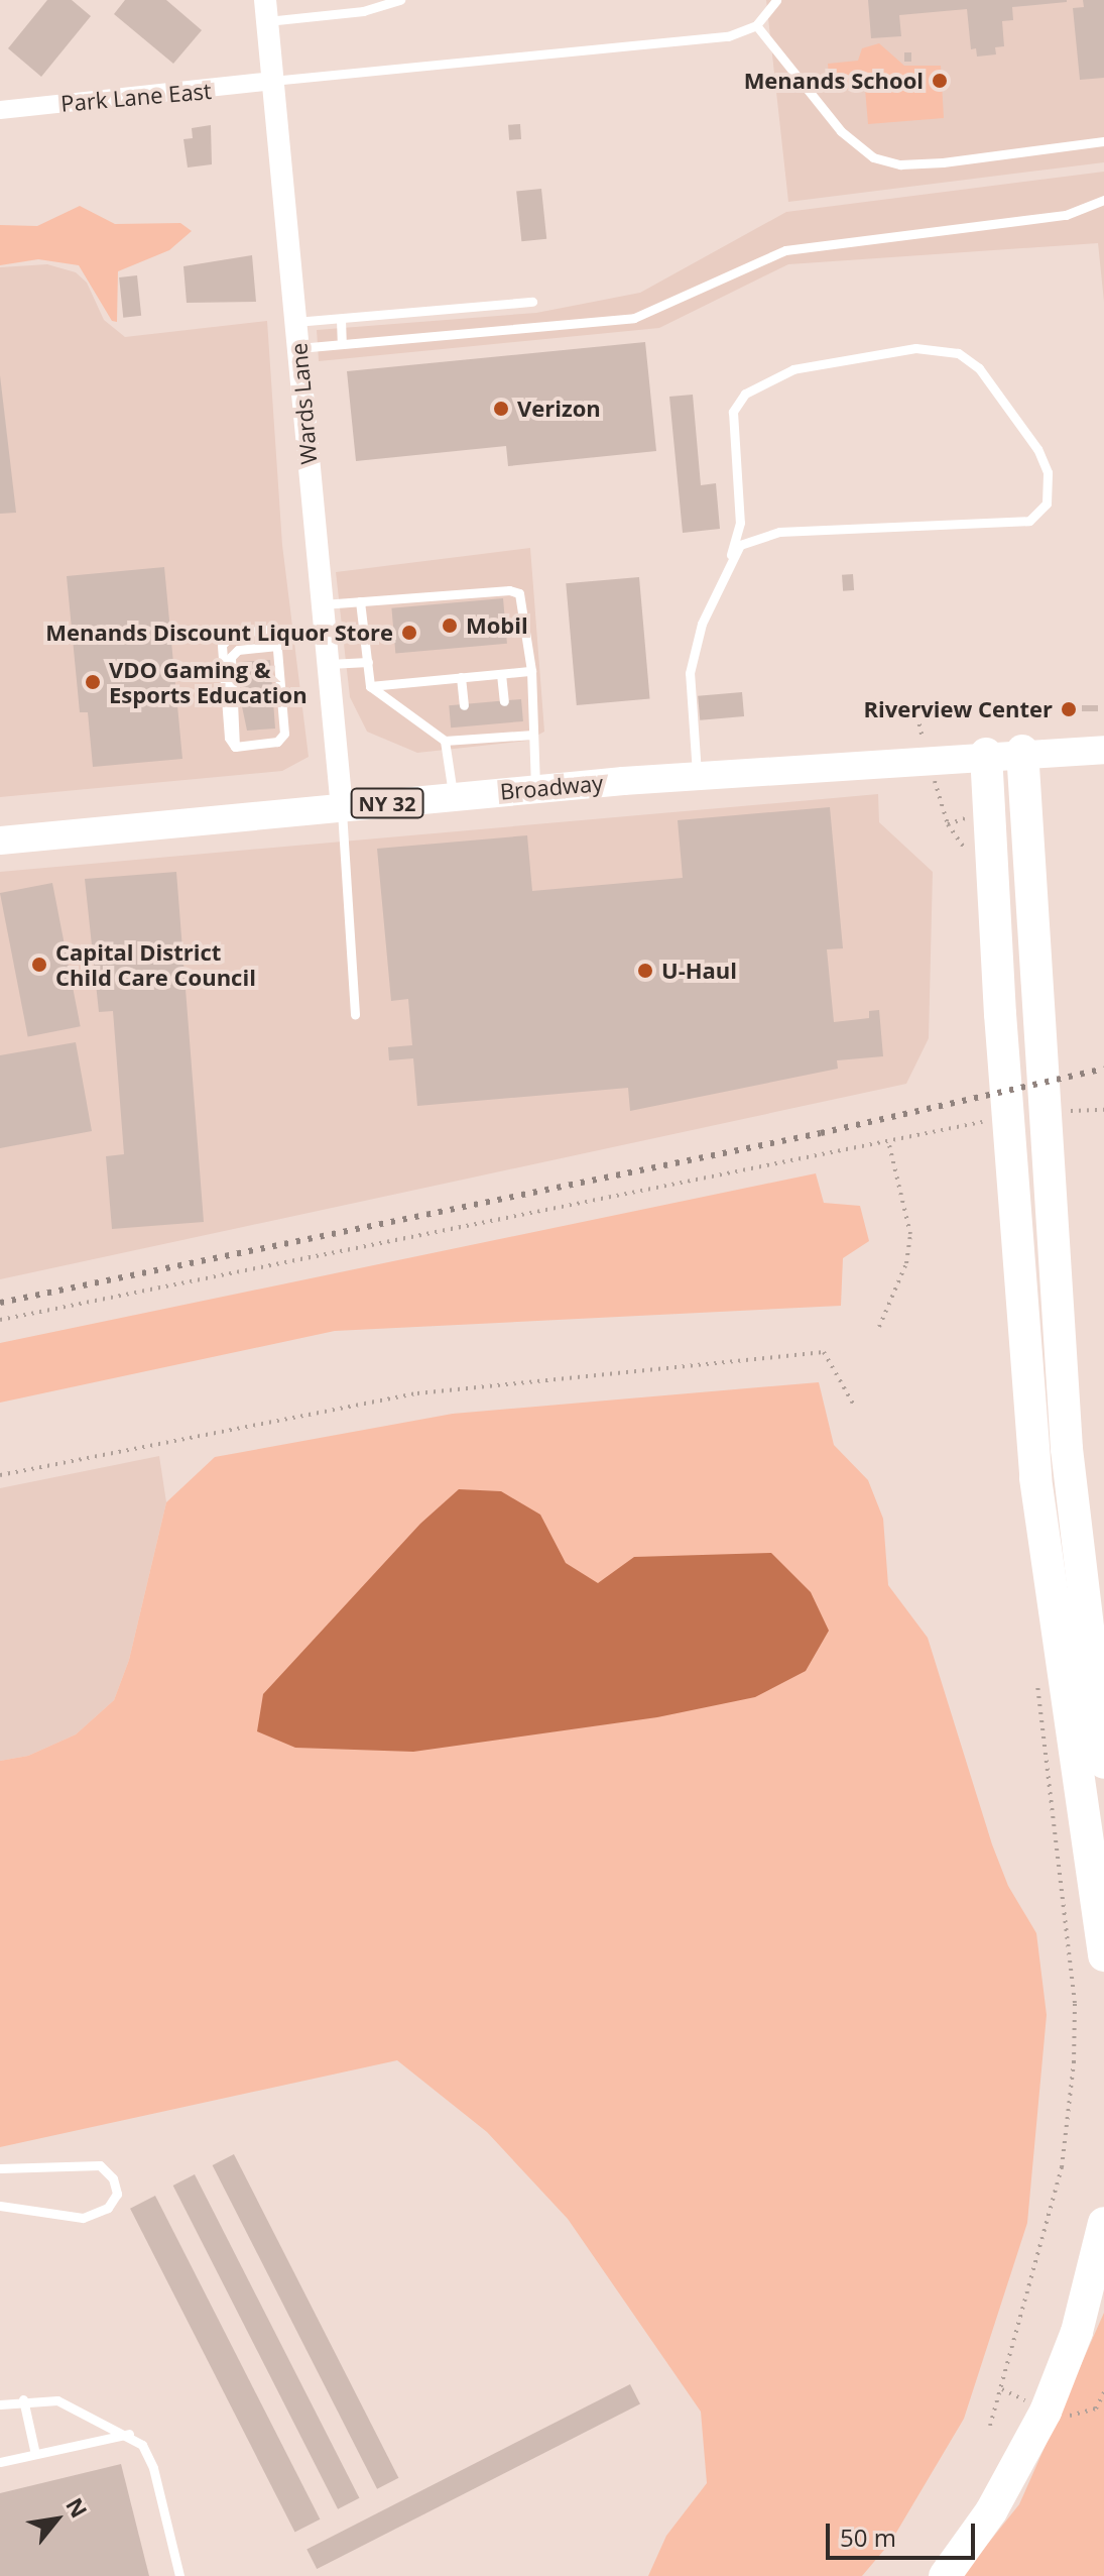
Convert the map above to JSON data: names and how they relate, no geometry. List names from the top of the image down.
{
  "streets": {
    "main road": ["Broadway", "NY 32"],
    "street": ["Park Lane East", "Wards Lane"]
  },
  "crossings": [
    ["Park Lane East", "Wards Lane"],
    ["Wards Lane", "Broadway"]
  ],
  "places": [
    "Menands School",
    "Verizon",
    "Mobil",
    "Menands Discount Liquor Store",
    "VDO Gaming & Esports Education",
    "Riverview Center",
    "Capital District Child Care Council",
    "U-Haul"
  ],
  "scale_bar": "50 m",
  "north": "top right"
}
